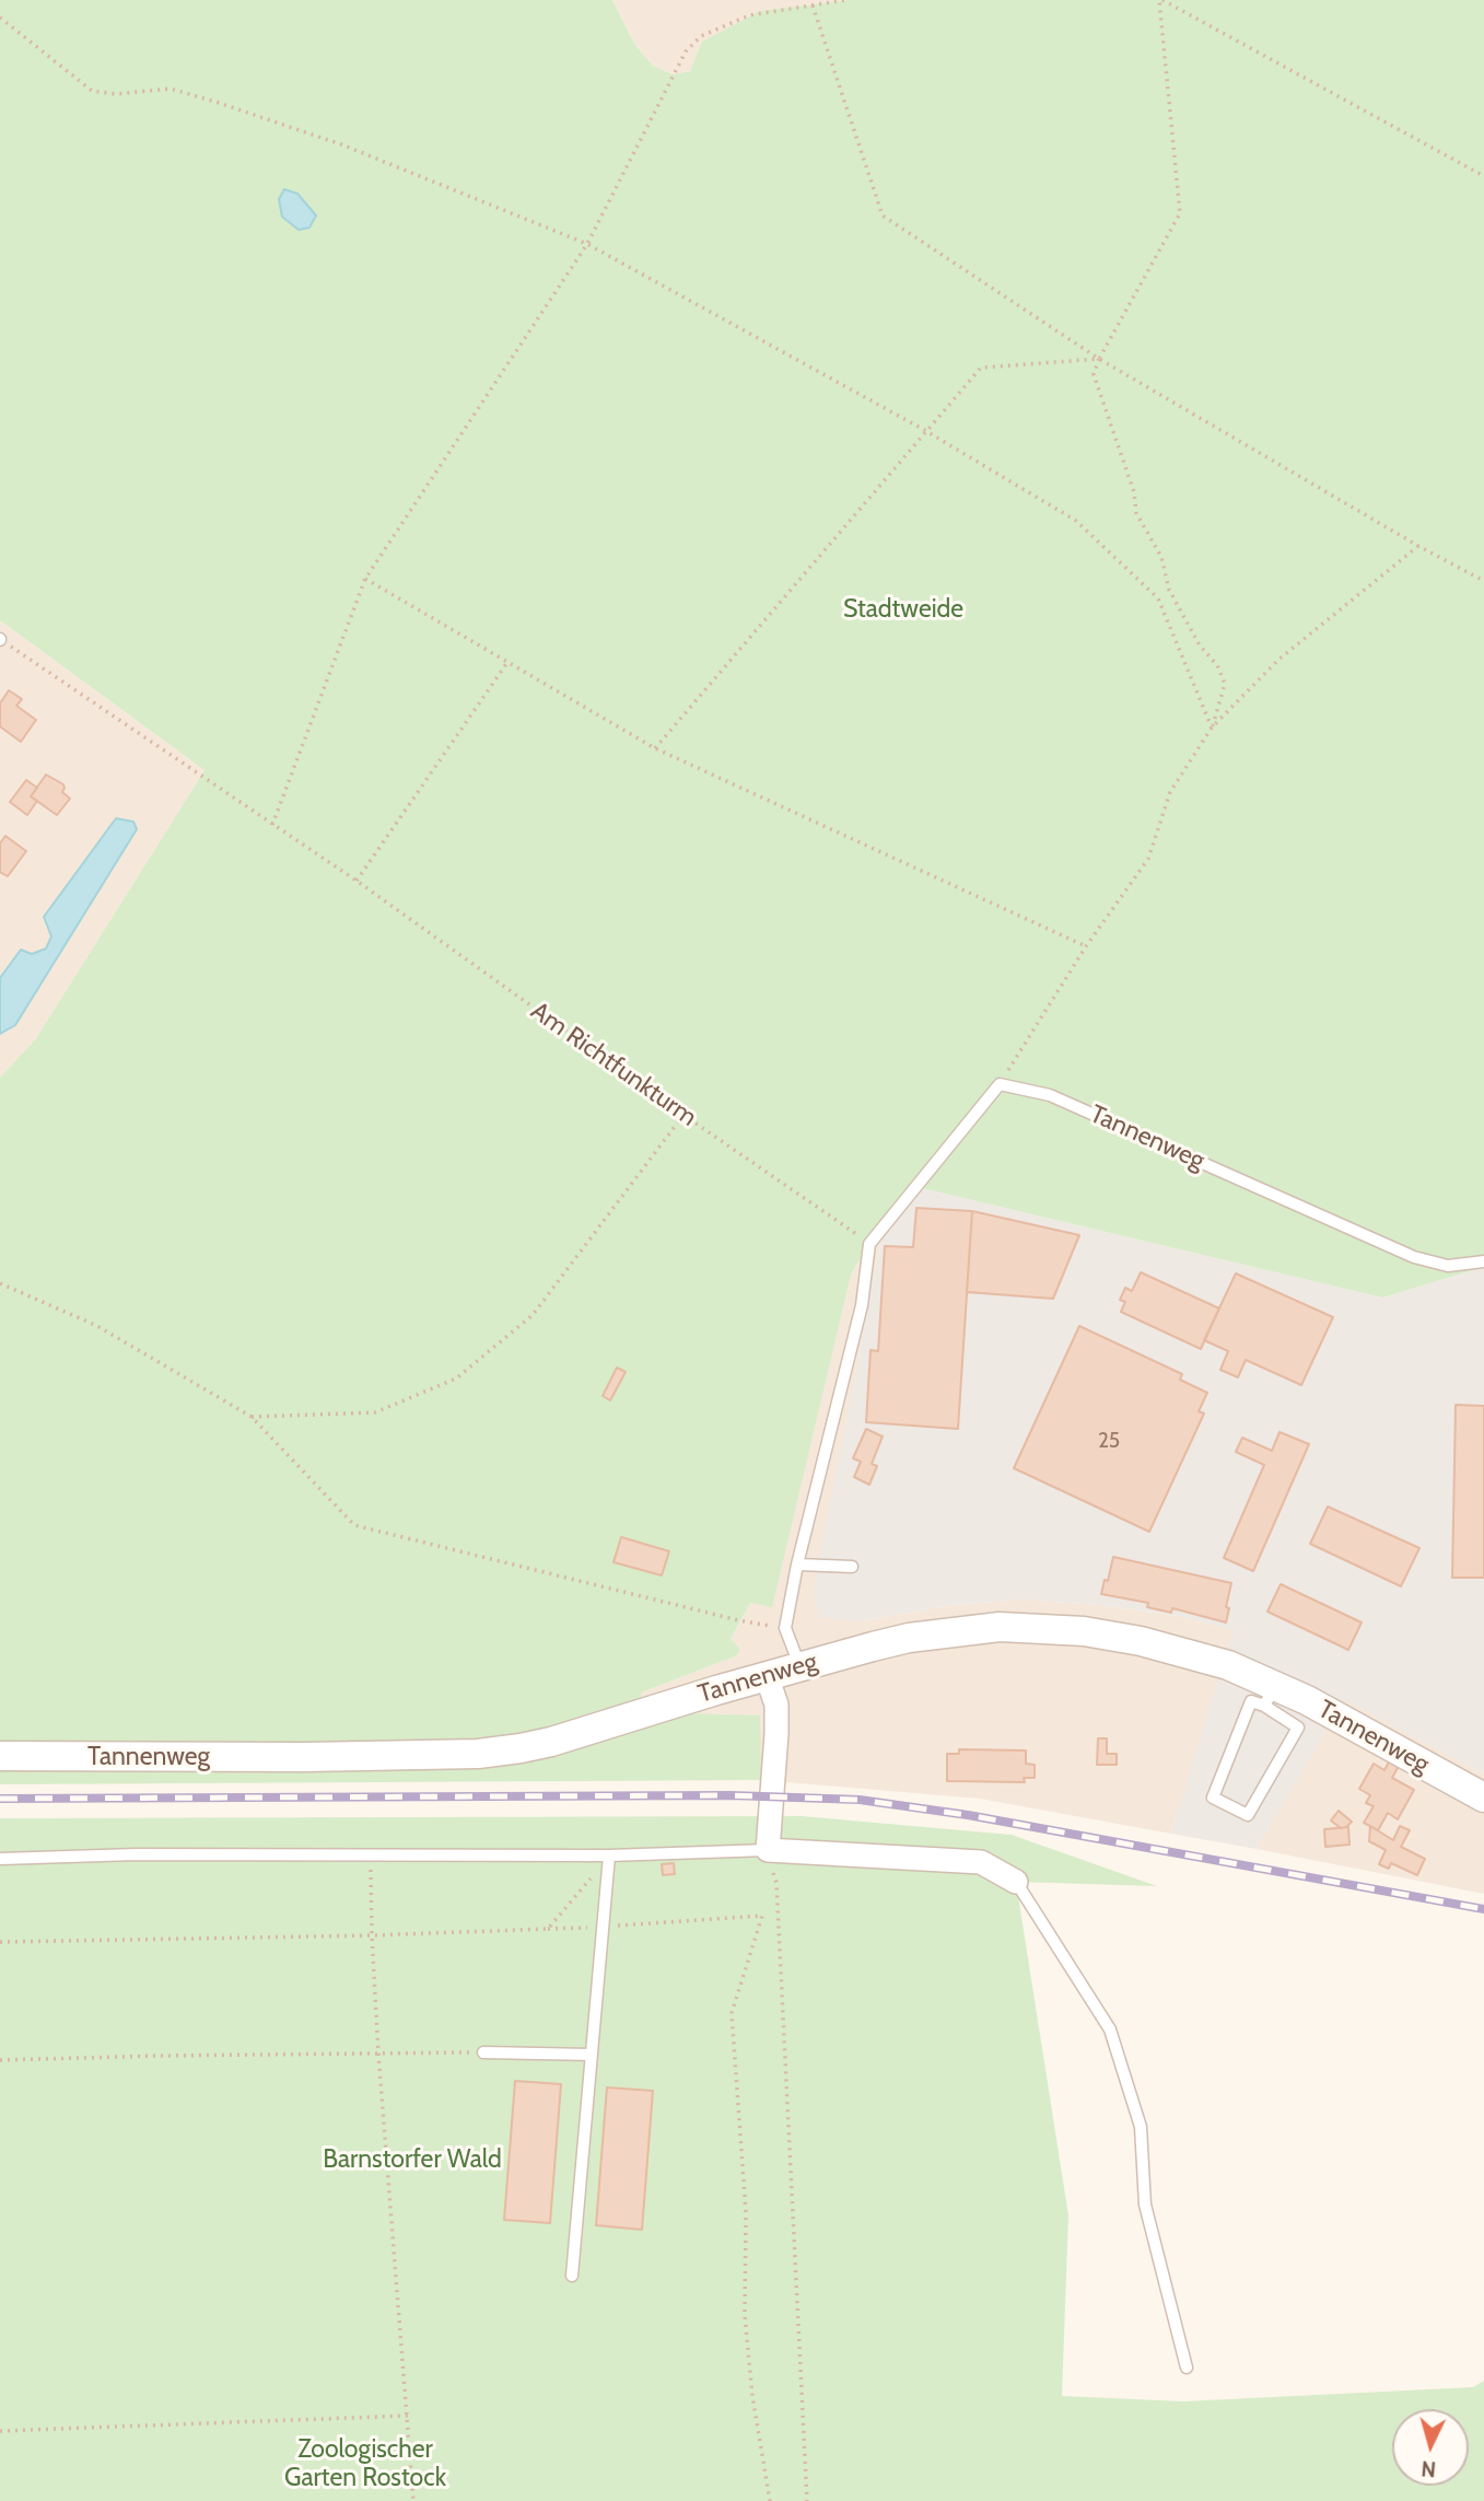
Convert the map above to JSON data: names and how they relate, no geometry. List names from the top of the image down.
{
  "streets": {
    "street": ["Tannenweg"],
    "path": ["Am Richtfunkturm"]
  },
  "parks": ["Stadtweide", "Barnstorfer Wald", "Zoologischer Garten Rostock"],
  "house_numbers": ["25"],
  "north": "bottom"
}
